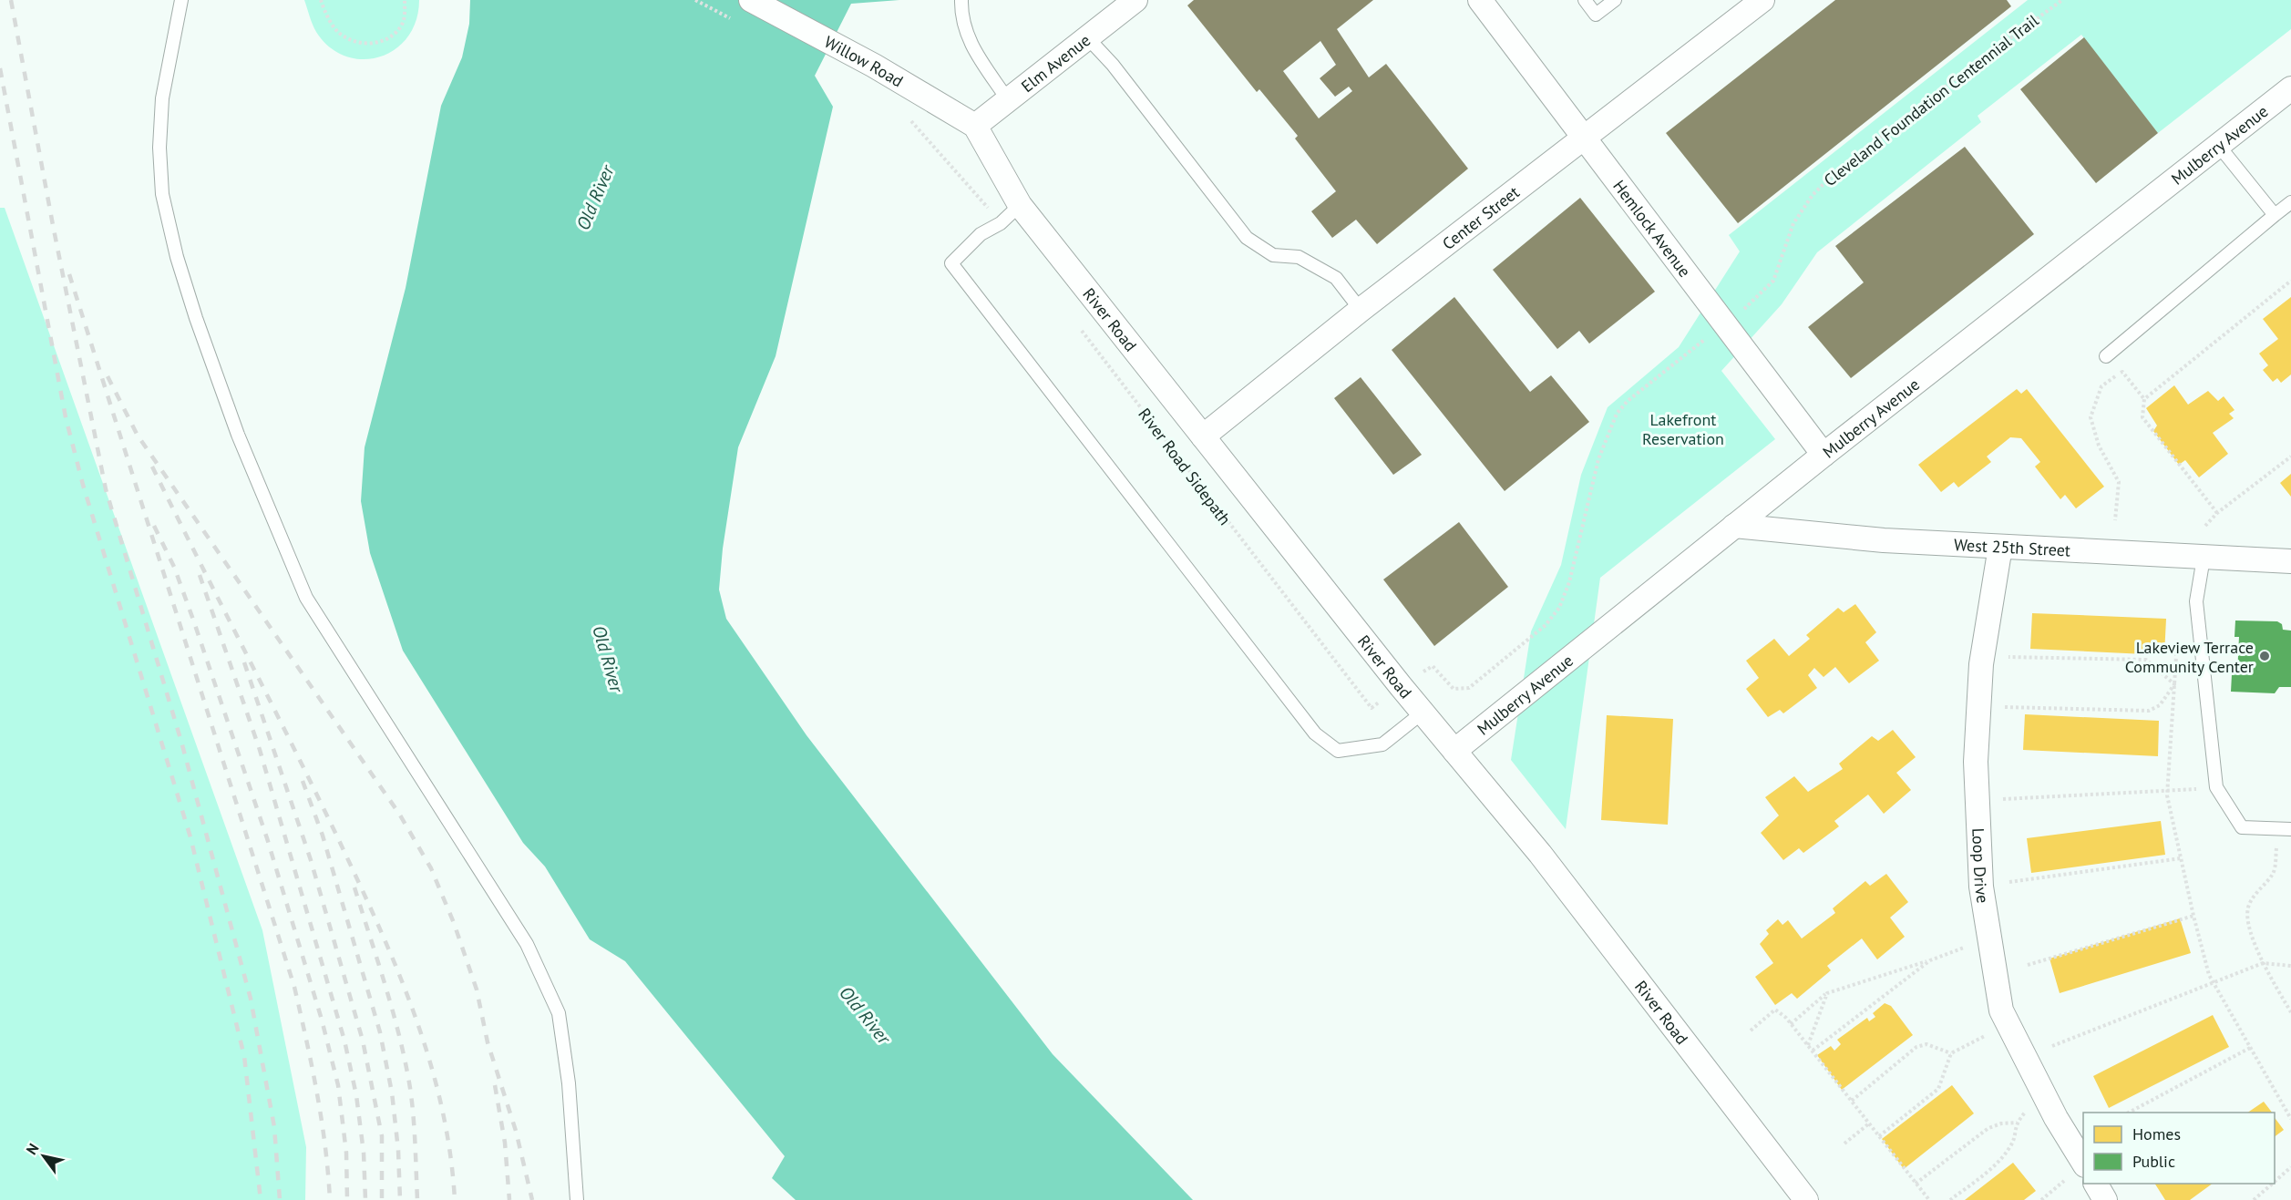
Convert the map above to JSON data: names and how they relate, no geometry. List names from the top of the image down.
{
  "streets": {
    "street": [
      "Willow Road",
      "Elm Avenue",
      "Mulberry Avenue",
      "Center Street",
      "Hemlock Avenue",
      "River Road",
      "West 25th Street",
      "Loop Drive"
    ],
    "path": ["Cleveland Foundation Centennial Trail", "River Road Sidepath"]
  },
  "crossings": [
    ["Willow Road", "Elm Avenue"],
    ["Willow Road", "River Road"],
    ["Elm Avenue", "River Road"],
    ["Mulberry Avenue", "Hemlock Avenue"],
    ["Mulberry Avenue", "River Road"],
    ["Mulberry Avenue", "West 25th Street"],
    ["Center Street", "Hemlock Avenue"],
    ["Center Street", "River Road"],
    ["West 25th Street", "Loop Drive"]
  ],
  "water": ["Old River"],
  "parks": ["Lakefront Reservation"],
  "places": ["Lakeview Terrace Community Center"],
  "legend": ["Homes", "Public"],
  "north": "top left"
}
